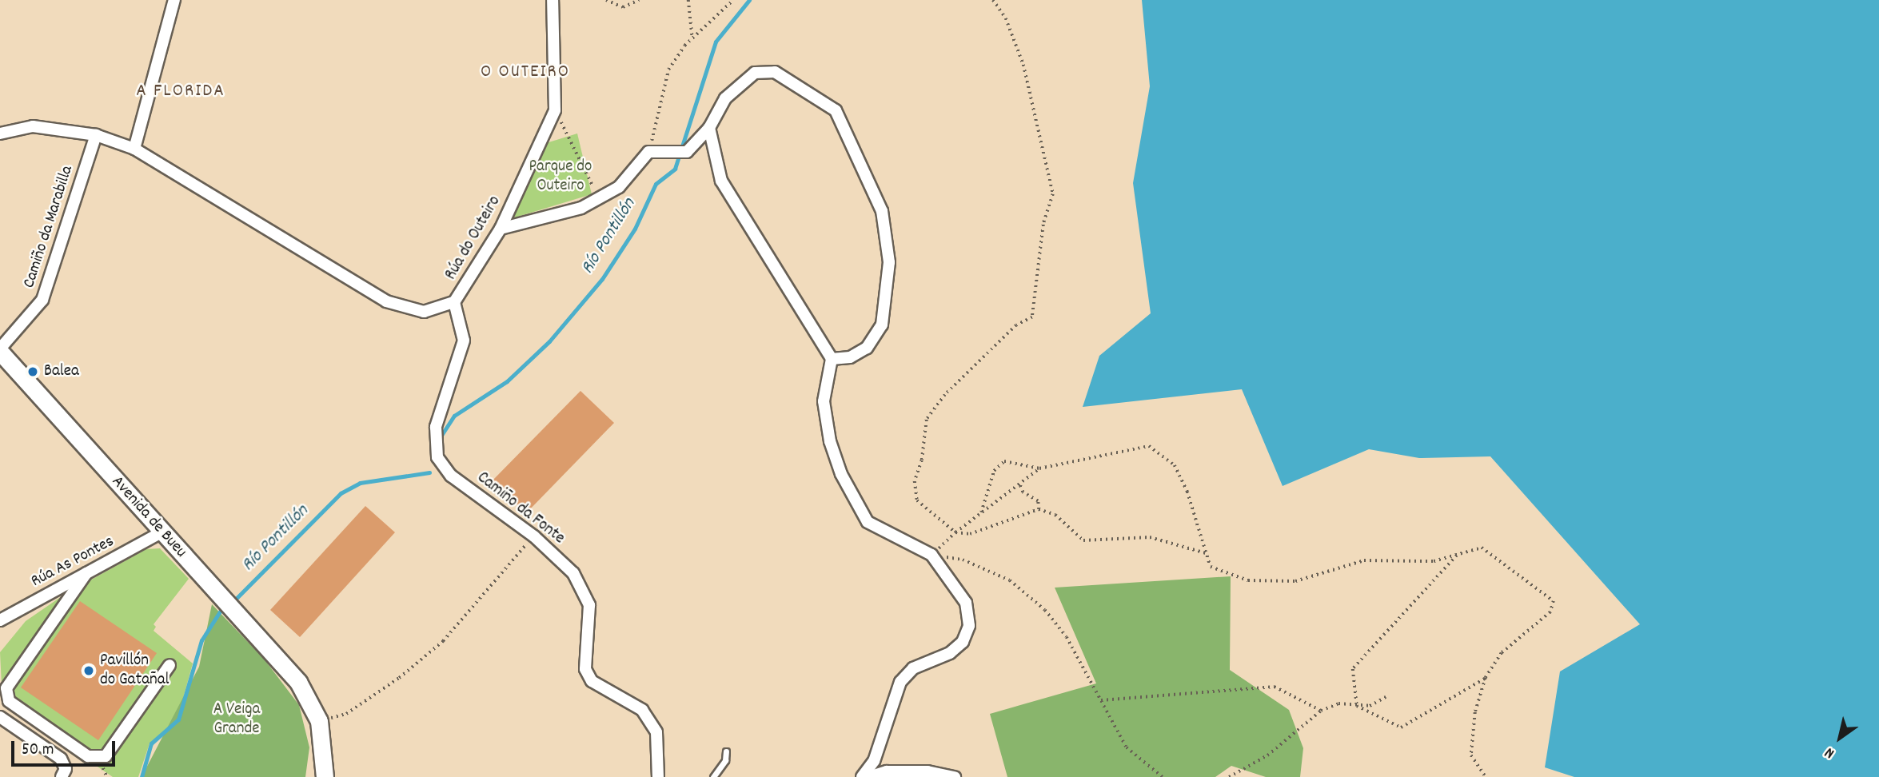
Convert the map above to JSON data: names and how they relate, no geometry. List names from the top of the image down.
{
  "streets": {
    "main road": ["Avenida de Bueu"],
    "street": [
      "Camiño da Marabilla",
      "Rúa do Outeiro",
      "Camiño da Fonte",
      "Rúa As Pontes"
    ]
  },
  "crossings": [
    ["Camiño da Marabilla", "Rúa do Outeiro"],
    ["Camiño da Marabilla", "Avenida de Bueu"],
    ["Rúa do Outeiro", "Camiño da Fonte"],
    ["Avenida de Bueu", "Rúa As Pontes"]
  ],
  "districts": ["O OUTEIRO", "A FLORIDA"],
  "water": ["Río Pontillón"],
  "parks": ["Parque do Outeiro", "A Veiga Grande"],
  "places": ["Balea", "Pavillón do Gatañal"],
  "scale_bar": "50 m",
  "north": "bottom left"
}
